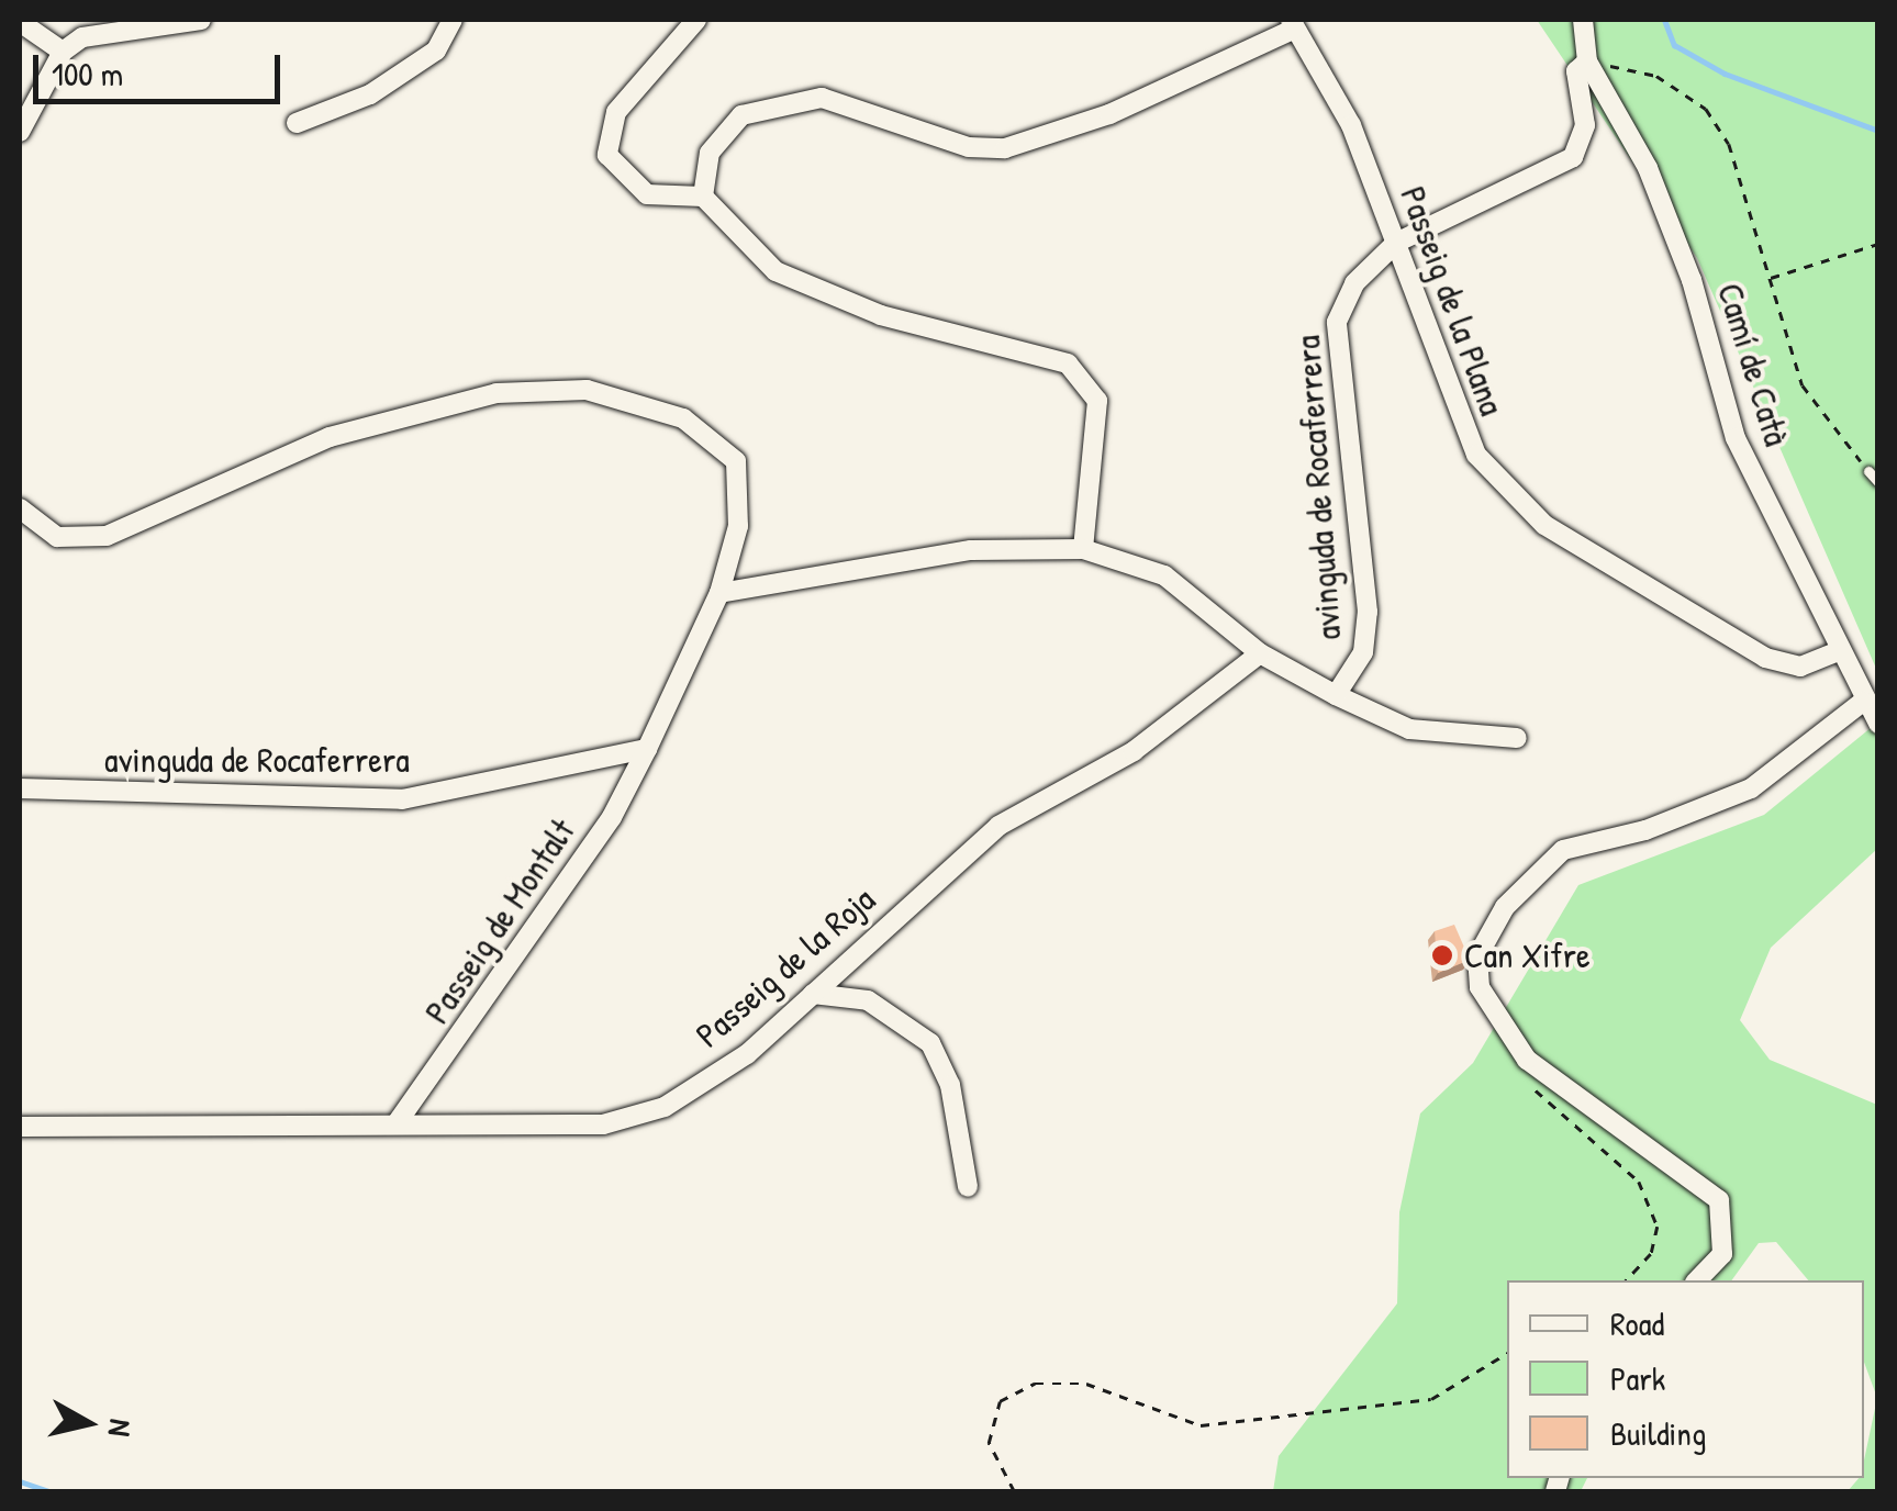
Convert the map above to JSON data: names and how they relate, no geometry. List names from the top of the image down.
{
  "streets": {
    "street": [
      "Passeig de la Plana",
      "Camí de Catà",
      "avinguda de Rocaferrera",
      "Passeig de Montalt",
      "Passeig de la Roja"
    ]
  },
  "crossings": [
    ["Passeig de la Plana", "Camí de Catà"],
    ["Passeig de la Plana", "avinguda de Rocaferrera"],
    ["Camí de Catà", "avinguda de Rocaferrera"],
    ["avinguda de Rocaferrera", "Passeig de Montalt"],
    ["avinguda de Rocaferrera", "Passeig de la Roja"],
    ["Passeig de Montalt", "Passeig de la Roja"]
  ],
  "places": ["Can Xifre"],
  "legend": ["Road", "Park", "Building"],
  "scale_bar": "100 m",
  "north": "right"
}
